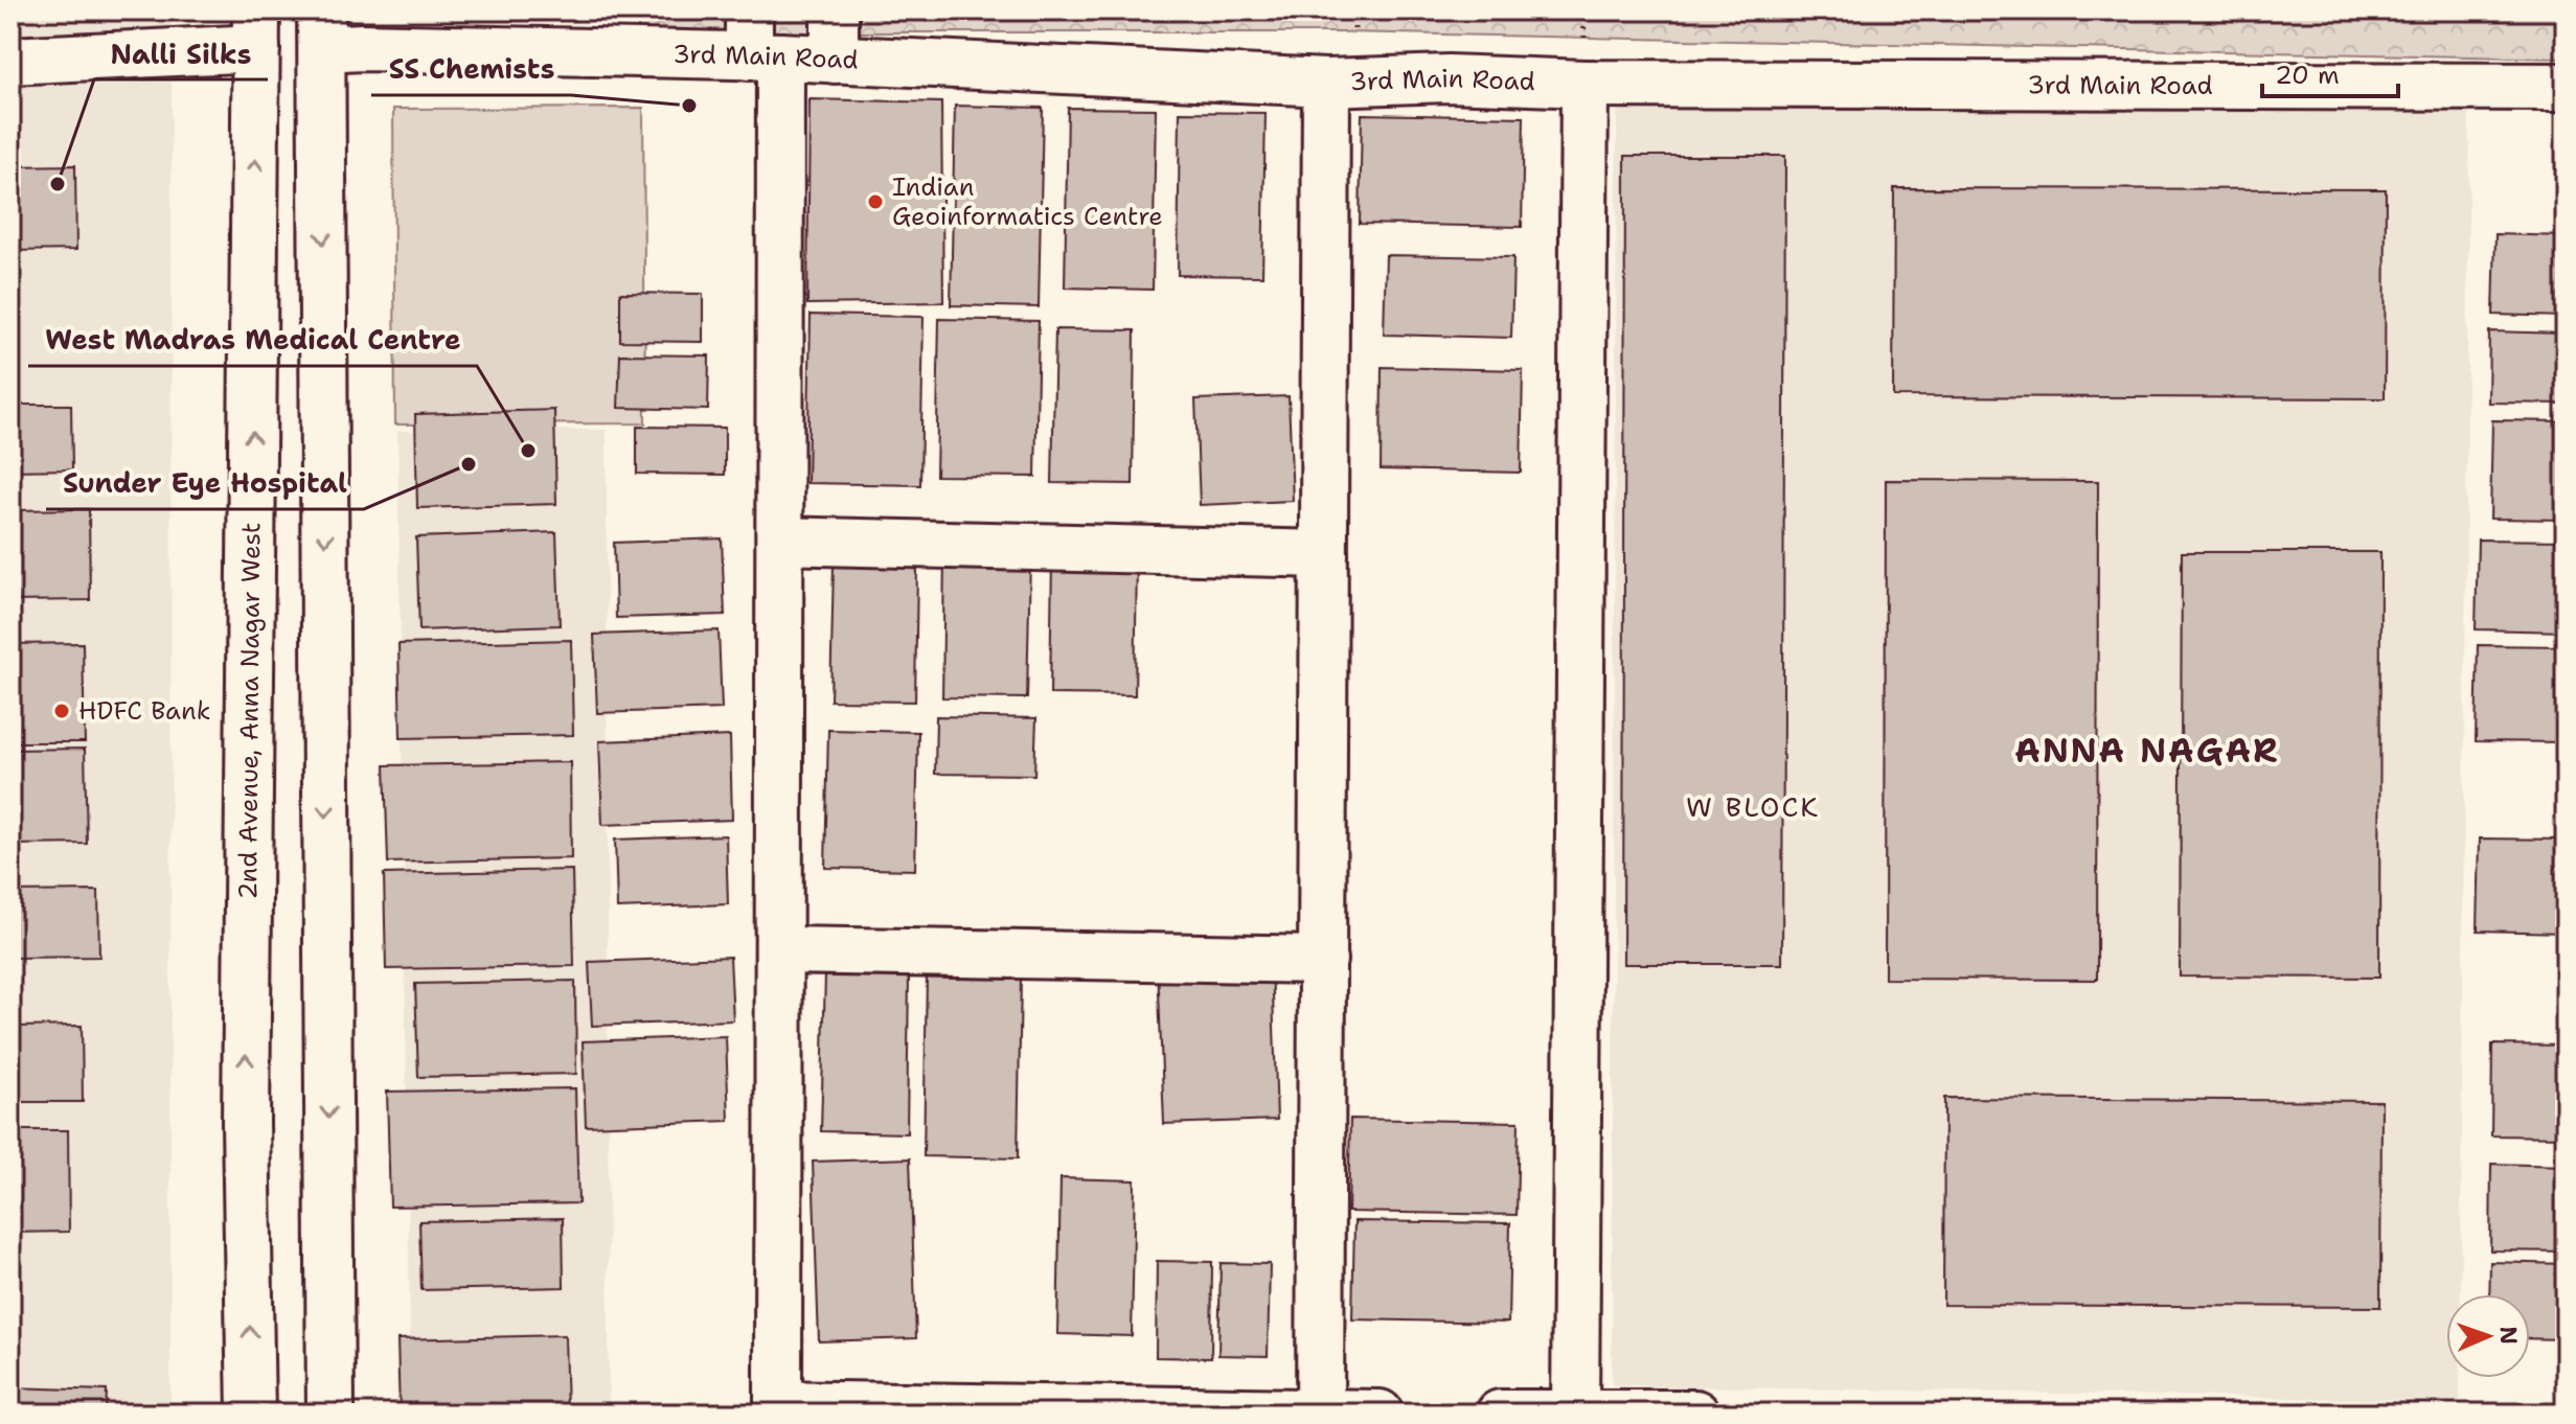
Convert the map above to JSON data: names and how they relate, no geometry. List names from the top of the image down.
{
  "streets": {
    "street": ["3rd Main Road", "2nd Avenue, Anna Nagar West"]
  },
  "districts": ["ANNA NAGAR", "W BLOCK"],
  "places": [
    "SS Chemists",
    "Nalli Silks",
    "Indian Geoinformatics Centre",
    "West Madras Medical Centre",
    "Sunder Eye Hospital",
    "HDFC Bank"
  ],
  "scale_bar": "20 m",
  "north": "right"
}
